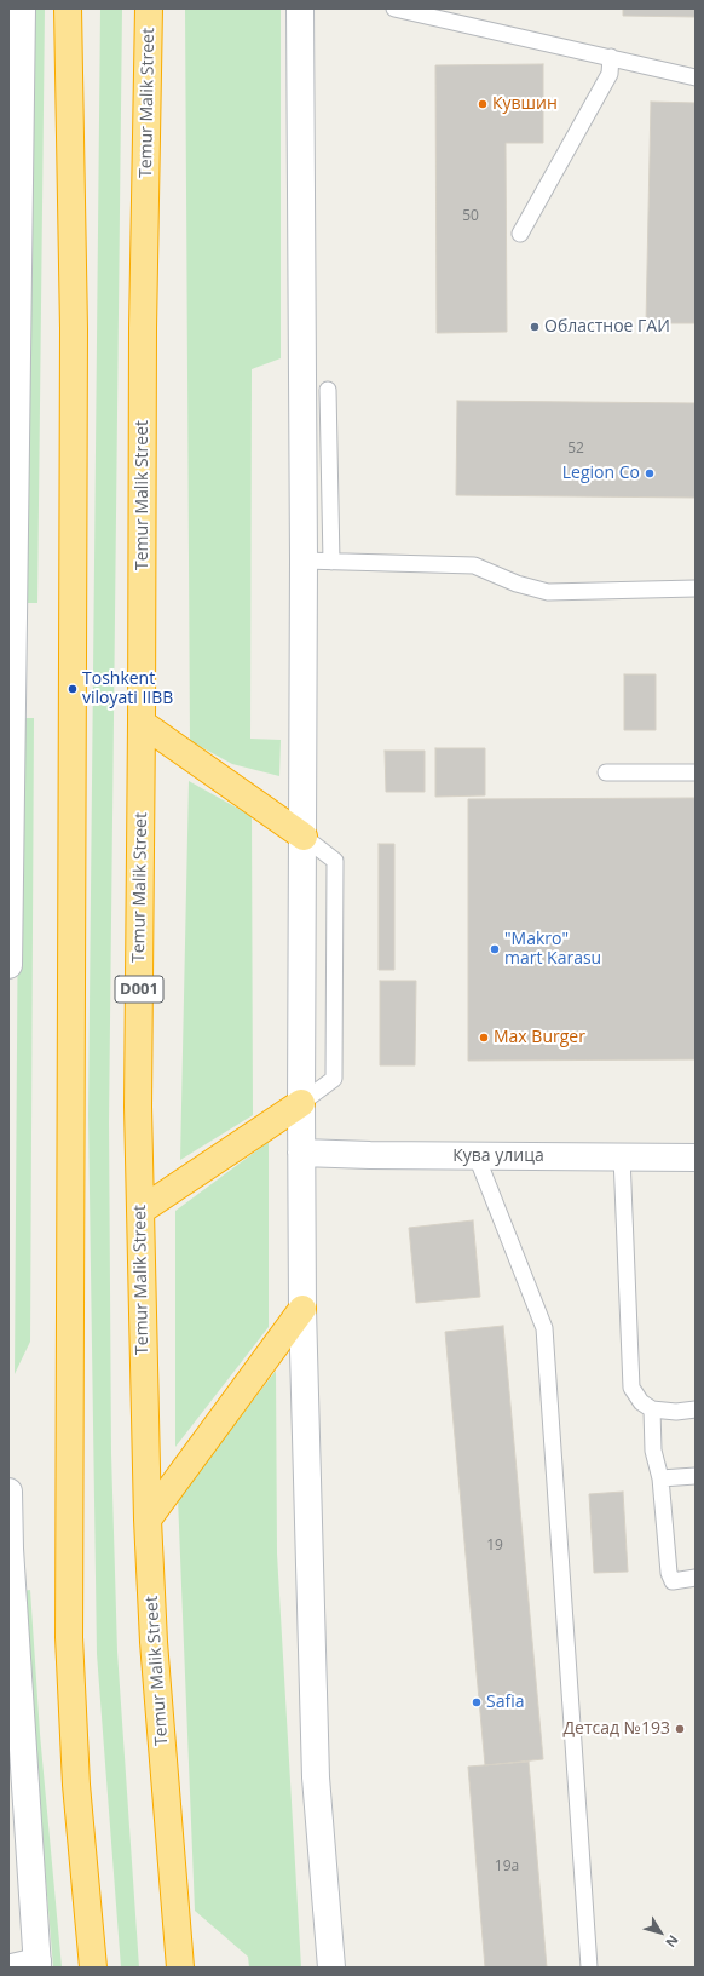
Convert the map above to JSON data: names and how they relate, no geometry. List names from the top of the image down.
{
  "streets": {
    "highway": ["Temur Malik Street", "D001"],
    "street": ["Кува улица"]
  },
  "places": [
    "Кувшин",
    "Областное ГАИ",
    "Legion Co",
    "Toshkent viloyati IIBB",
    "\"Makro\" mart Karasu",
    "Max Burger",
    "Safia",
    "Детсад №193"
  ],
  "house_numbers": [
    "50",
    "52",
    "19",
    "19а"
  ],
  "north": "bottom right"
}
